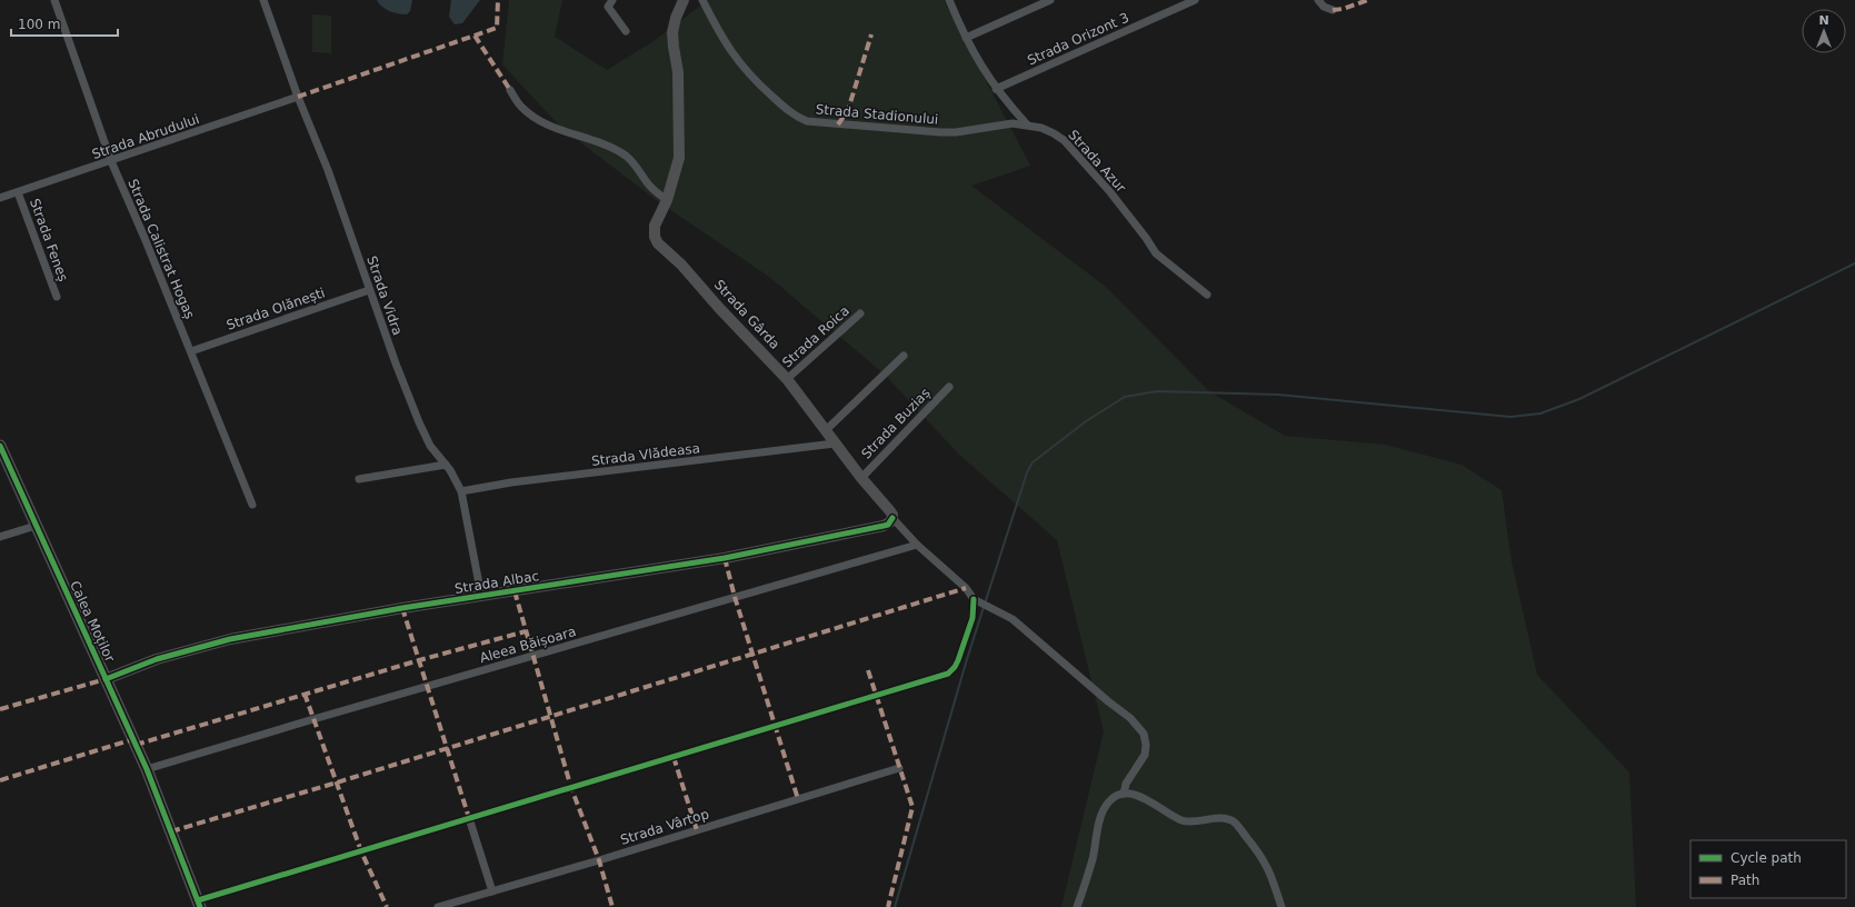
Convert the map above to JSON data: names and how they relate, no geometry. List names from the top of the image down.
{
  "streets": {
    "main road": ["Calea Moților"],
    "street": [
      "Strada Orizont 3",
      "Strada Stadionului",
      "Strada Abrudului",
      "Strada Azur",
      "Strada Feneș",
      "Strada Calistrat Hogaș",
      "Strada Vidra",
      "Strada Olănești",
      "Strada Gârda",
      "Strada Roica",
      "Strada Buziaș",
      "Strada Vlădeasa",
      "Strada Albac",
      "Aleea Băișoara",
      "Strada Vârtop"
    ]
  },
  "crossings": [
    ["Strada Stadionului", "Strada Azur"],
    ["Strada Abrudului", "Strada Feneș"],
    ["Strada Abrudului", "Strada Calistrat Hogaș"],
    ["Strada Abrudului", "Strada Vidra"],
    ["Strada Calistrat Hogaș", "Strada Olănești"],
    ["Strada Vidra", "Strada Olănești"],
    ["Strada Vidra", "Strada Vlădeasa"],
    ["Strada Vidra", "Strada Albac"],
    ["Strada Gârda", "Strada Roica"],
    ["Strada Gârda", "Strada Buziaș"],
    ["Strada Gârda", "Strada Vlădeasa"],
    ["Strada Gârda", "Strada Albac"],
    ["Strada Gârda", "Aleea Băișoara"],
    ["Strada Albac", "Calea Moților"],
    ["Calea Moților", "Aleea Băișoara"]
  ],
  "legend": ["Cycle path", "Path"],
  "scale_bar": "100 m",
  "north": "top"
}
